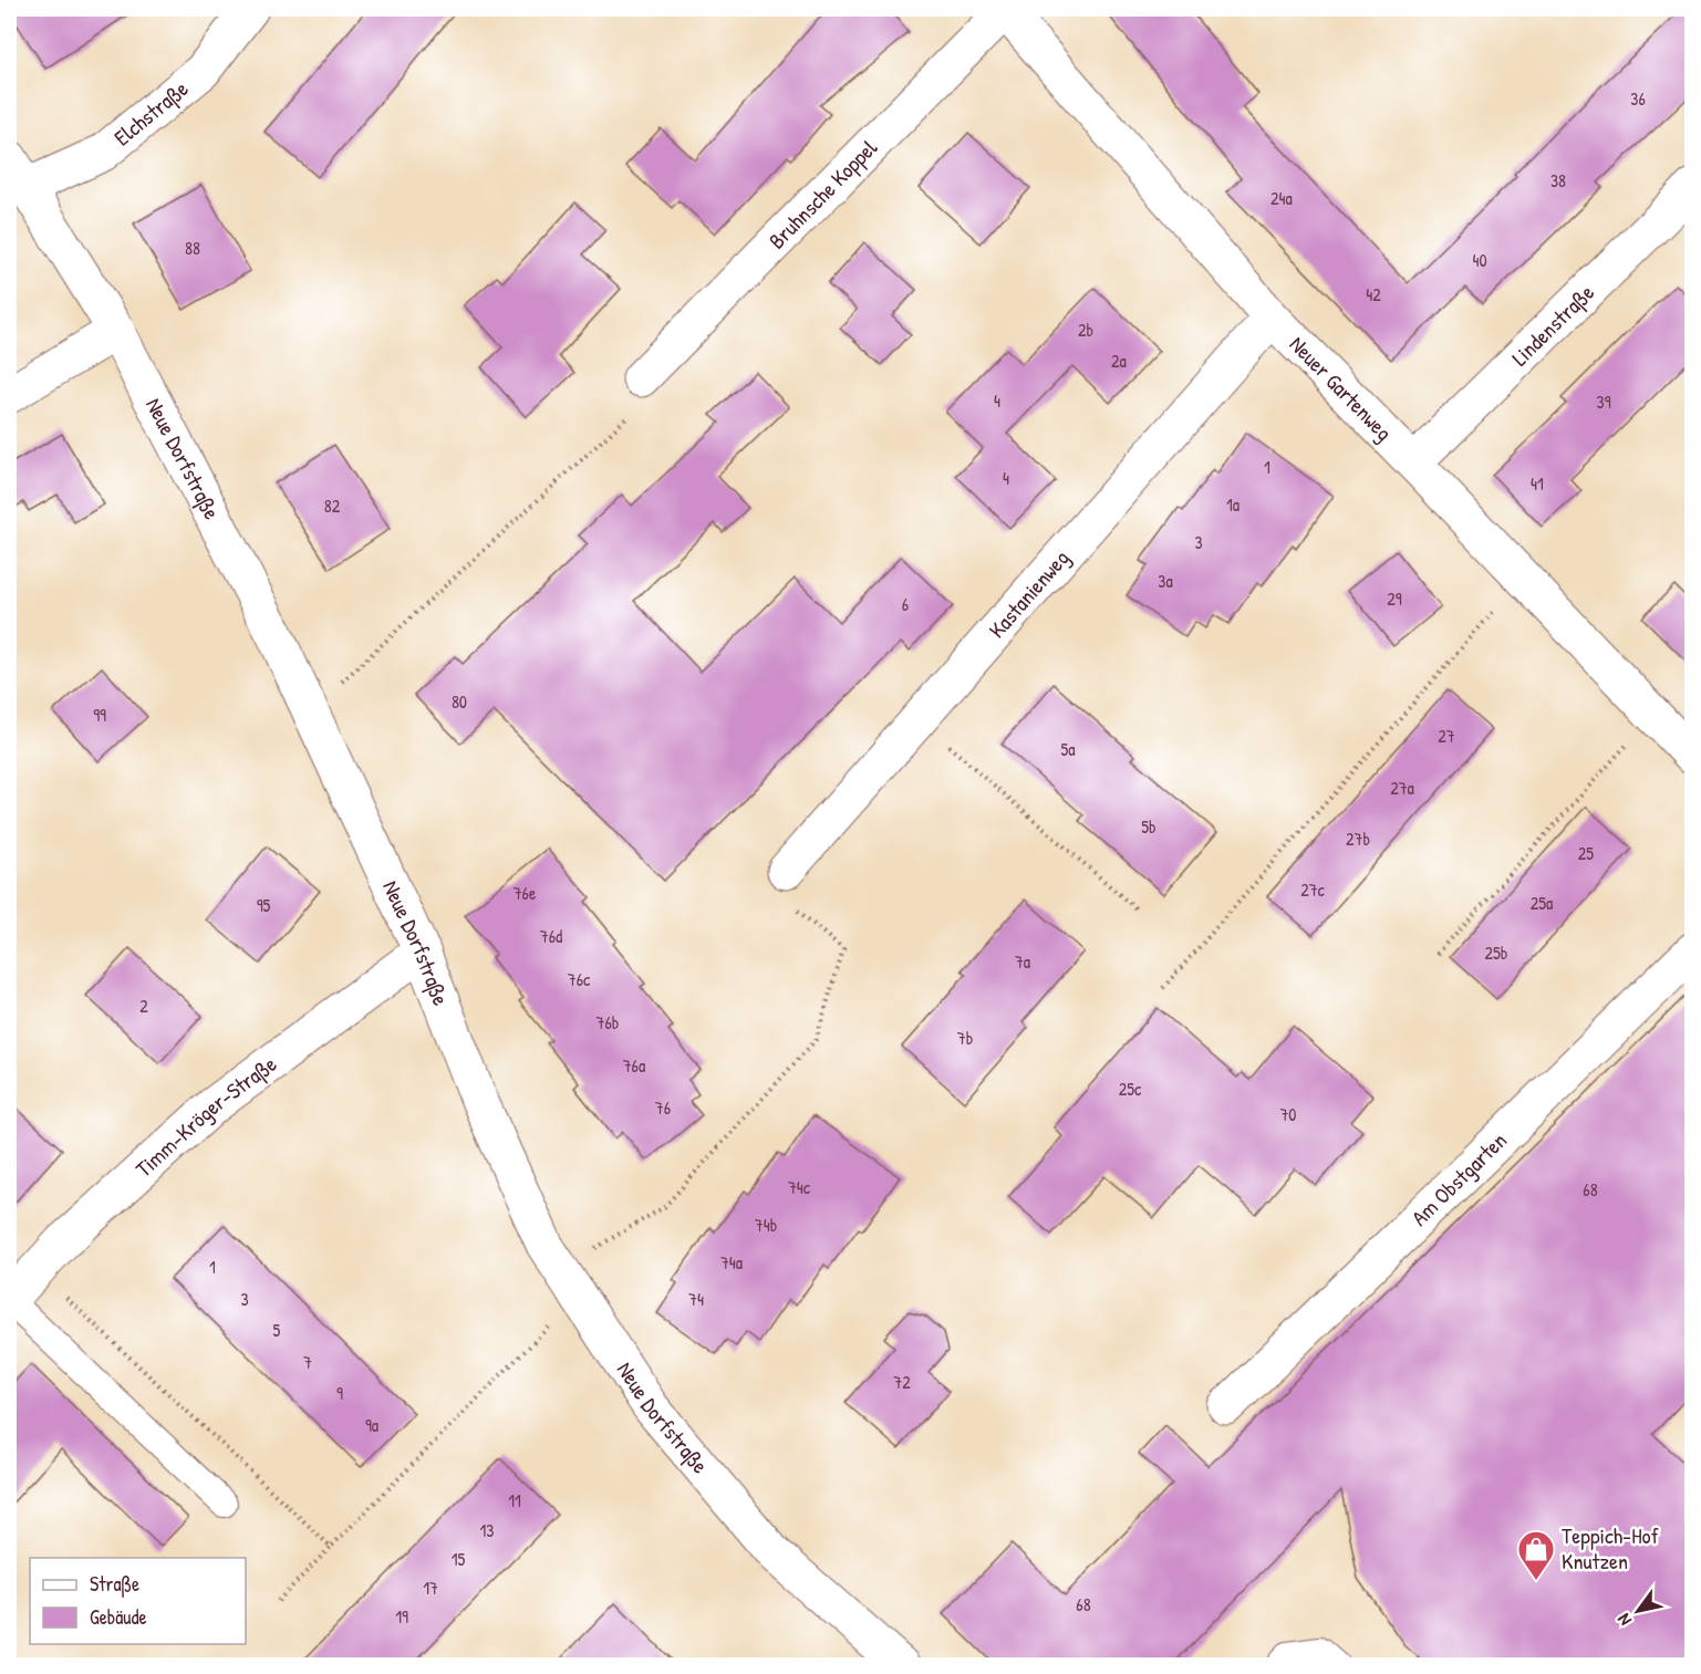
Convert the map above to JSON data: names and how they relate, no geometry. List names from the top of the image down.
{
  "streets": {
    "street": [
      "Elchstraße",
      "Bruhnsche Koppel",
      "Lindenstraße",
      "Neuer Gartenweg",
      "Neue Dorfstraße",
      "Kastanienweg",
      "Timm-Kröger-Straße",
      "Am Obstgarten"
    ]
  },
  "crossings": [
    ["Elchstraße", "Neue Dorfstraße"],
    ["Bruhnsche Koppel", "Neuer Gartenweg"],
    ["Lindenstraße", "Neuer Gartenweg"],
    ["Neuer Gartenweg", "Kastanienweg"],
    ["Neue Dorfstraße", "Timm-Kröger-Straße"]
  ],
  "places": {
    "shop": ["Teppich-Hof Knutzen"]
  },
  "house_numbers": [
    "36",
    "38",
    "24a",
    "88",
    "40",
    "42",
    "2b",
    "2a",
    "4",
    "39",
    "1",
    "4",
    "41",
    "1a",
    "82",
    "3",
    "3a",
    "29",
    "6",
    "80",
    "99",
    "27",
    "5a",
    "27a",
    "5b",
    "27b",
    "25",
    "27c",
    "76e",
    "25a",
    "95",
    "76d",
    "25b",
    "7a",
    "76c",
    "2",
    "76b",
    "7b",
    "76a",
    "25c",
    "76",
    "70",
    "74c",
    "68",
    "74b",
    "74a",
    "1",
    "3",
    "74",
    "5",
    "7",
    "72",
    "9",
    "9a",
    "11",
    "13",
    "15",
    "17",
    "68",
    "19"
  ],
  "legend": ["Straße", "Gebäude"],
  "north": "bottom left"
}
